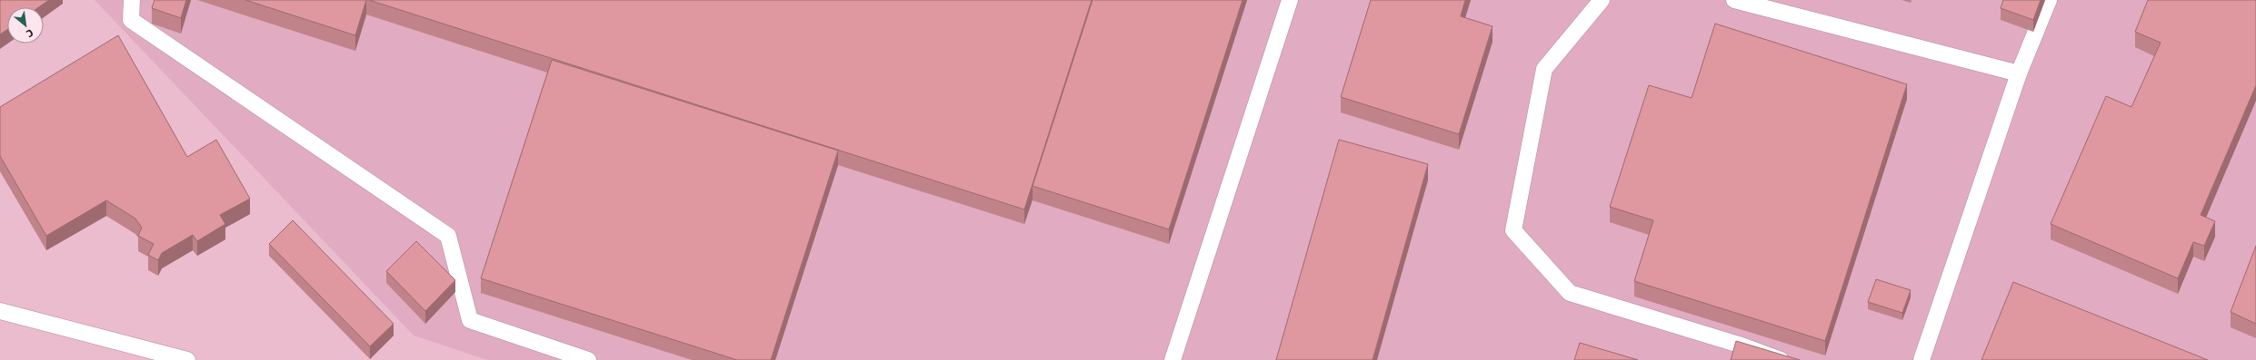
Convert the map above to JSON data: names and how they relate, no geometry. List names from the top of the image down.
{
  "north": "bottom right"
}
